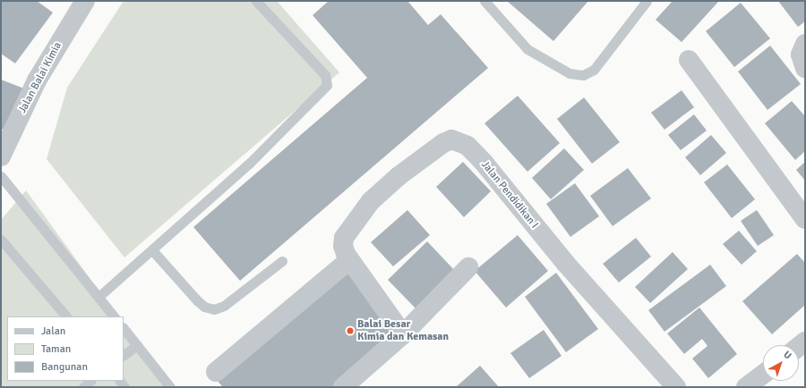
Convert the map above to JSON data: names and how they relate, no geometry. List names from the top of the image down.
{
  "streets": {
    "street": ["Jalan Balai Kimia", "Jalan Pendidikan I"]
  },
  "places": ["Balai Besar Kimia dan Kemasan"],
  "legend": ["Jalan", "Taman", "Bangunan"],
  "north": "top right"
}
